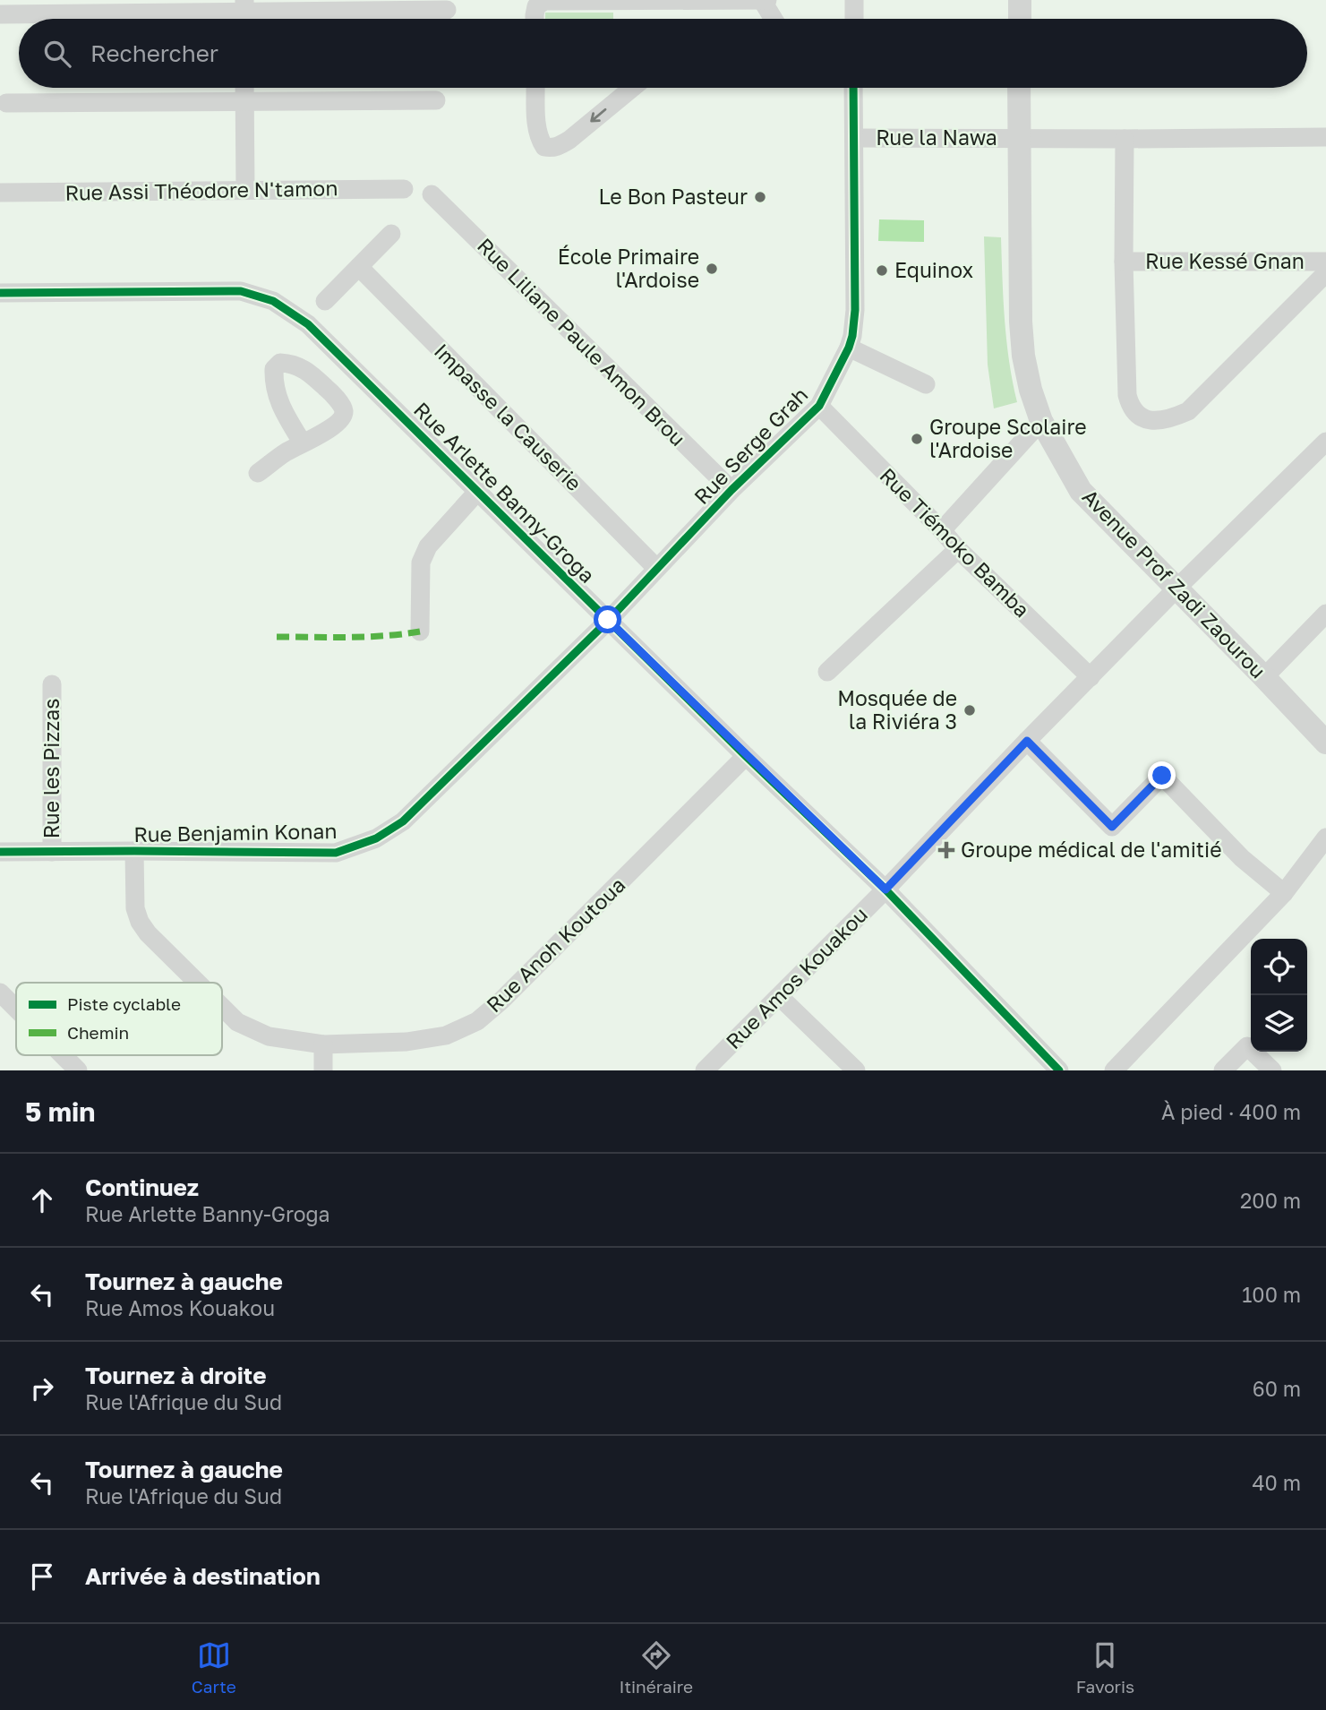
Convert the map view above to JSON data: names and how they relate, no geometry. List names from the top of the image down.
{
  "streets": {
    "main road": ["Avenue Prof Zadi Zaourou"],
    "street": [
      "Rue la Nawa",
      "Rue Assi Théodore N'tamon",
      "Rue Kessé Gnan",
      "Rue Liliane Paule Amon Brou",
      "Impasse la Causerie",
      "Rue Serge Grah",
      "Rue Arlette Banny-Groga",
      "Rue Tiémoko Bamba",
      "Rue les Pizzas",
      "Rue Benjamin Konan",
      "Rue Anoh Koutoua",
      "Rue Amos Kouakou"
    ]
  },
  "crossings": [
    ["Rue la Nawa", "Rue Serge Grah"],
    ["Rue la Nawa", "Avenue Prof Zadi Zaourou"],
    ["Rue Liliane Paule Amon Brou", "Rue Serge Grah"],
    ["Impasse la Causerie", "Rue Serge Grah"],
    ["Rue Serge Grah", "Rue Arlette Banny-Groga"],
    ["Rue Serge Grah", "Rue Tiémoko Bamba"],
    ["Rue Serge Grah", "Rue Benjamin Konan"],
    ["Rue Arlette Banny-Groga", "Rue Benjamin Konan"],
    ["Rue Arlette Banny-Groga", "Rue Anoh Koutoua"],
    ["Rue Arlette Banny-Groga", "Rue Amos Kouakou"],
    ["Rue Tiémoko Bamba", "Rue Amos Kouakou"],
    ["Avenue Prof Zadi Zaourou", "Rue Amos Kouakou"],
    ["Rue les Pizzas", "Rue Benjamin Konan"],
    ["Rue Benjamin Konan", "Rue Anoh Koutoua"]
  ],
  "places": {
    "other": [
      "Le Bon Pasteur",
      "École Primaire l'Ardoise",
      "Equinox",
      "Groupe Scolaire l'Ardoise",
      "Mosquée de la Riviéra 3"
    ],
    "health": ["Groupe médical de l'amitié"]
  },
  "legend": ["Piste cyclable", "Chemin"],
  "page": {
    "search": "Rechercher",
    "heading": ["5 min", "À pied · 400 m"],
    "list": [
      ["Continuez", "Rue Arlette Banny-Groga", "200 m"],
      ["Tournez à gauche", "Rue Amos Kouakou", "100 m"],
      ["Tournez à droite", "Rue l'Afrique du Sud", "60 m"],
      ["Tournez à gauche", "Rue l'Afrique du Sud", "40 m"],
      "Arrivée à destination"
    ],
    "nav": ["Carte", "Itinéraire", "Favoris"]
  }
}
